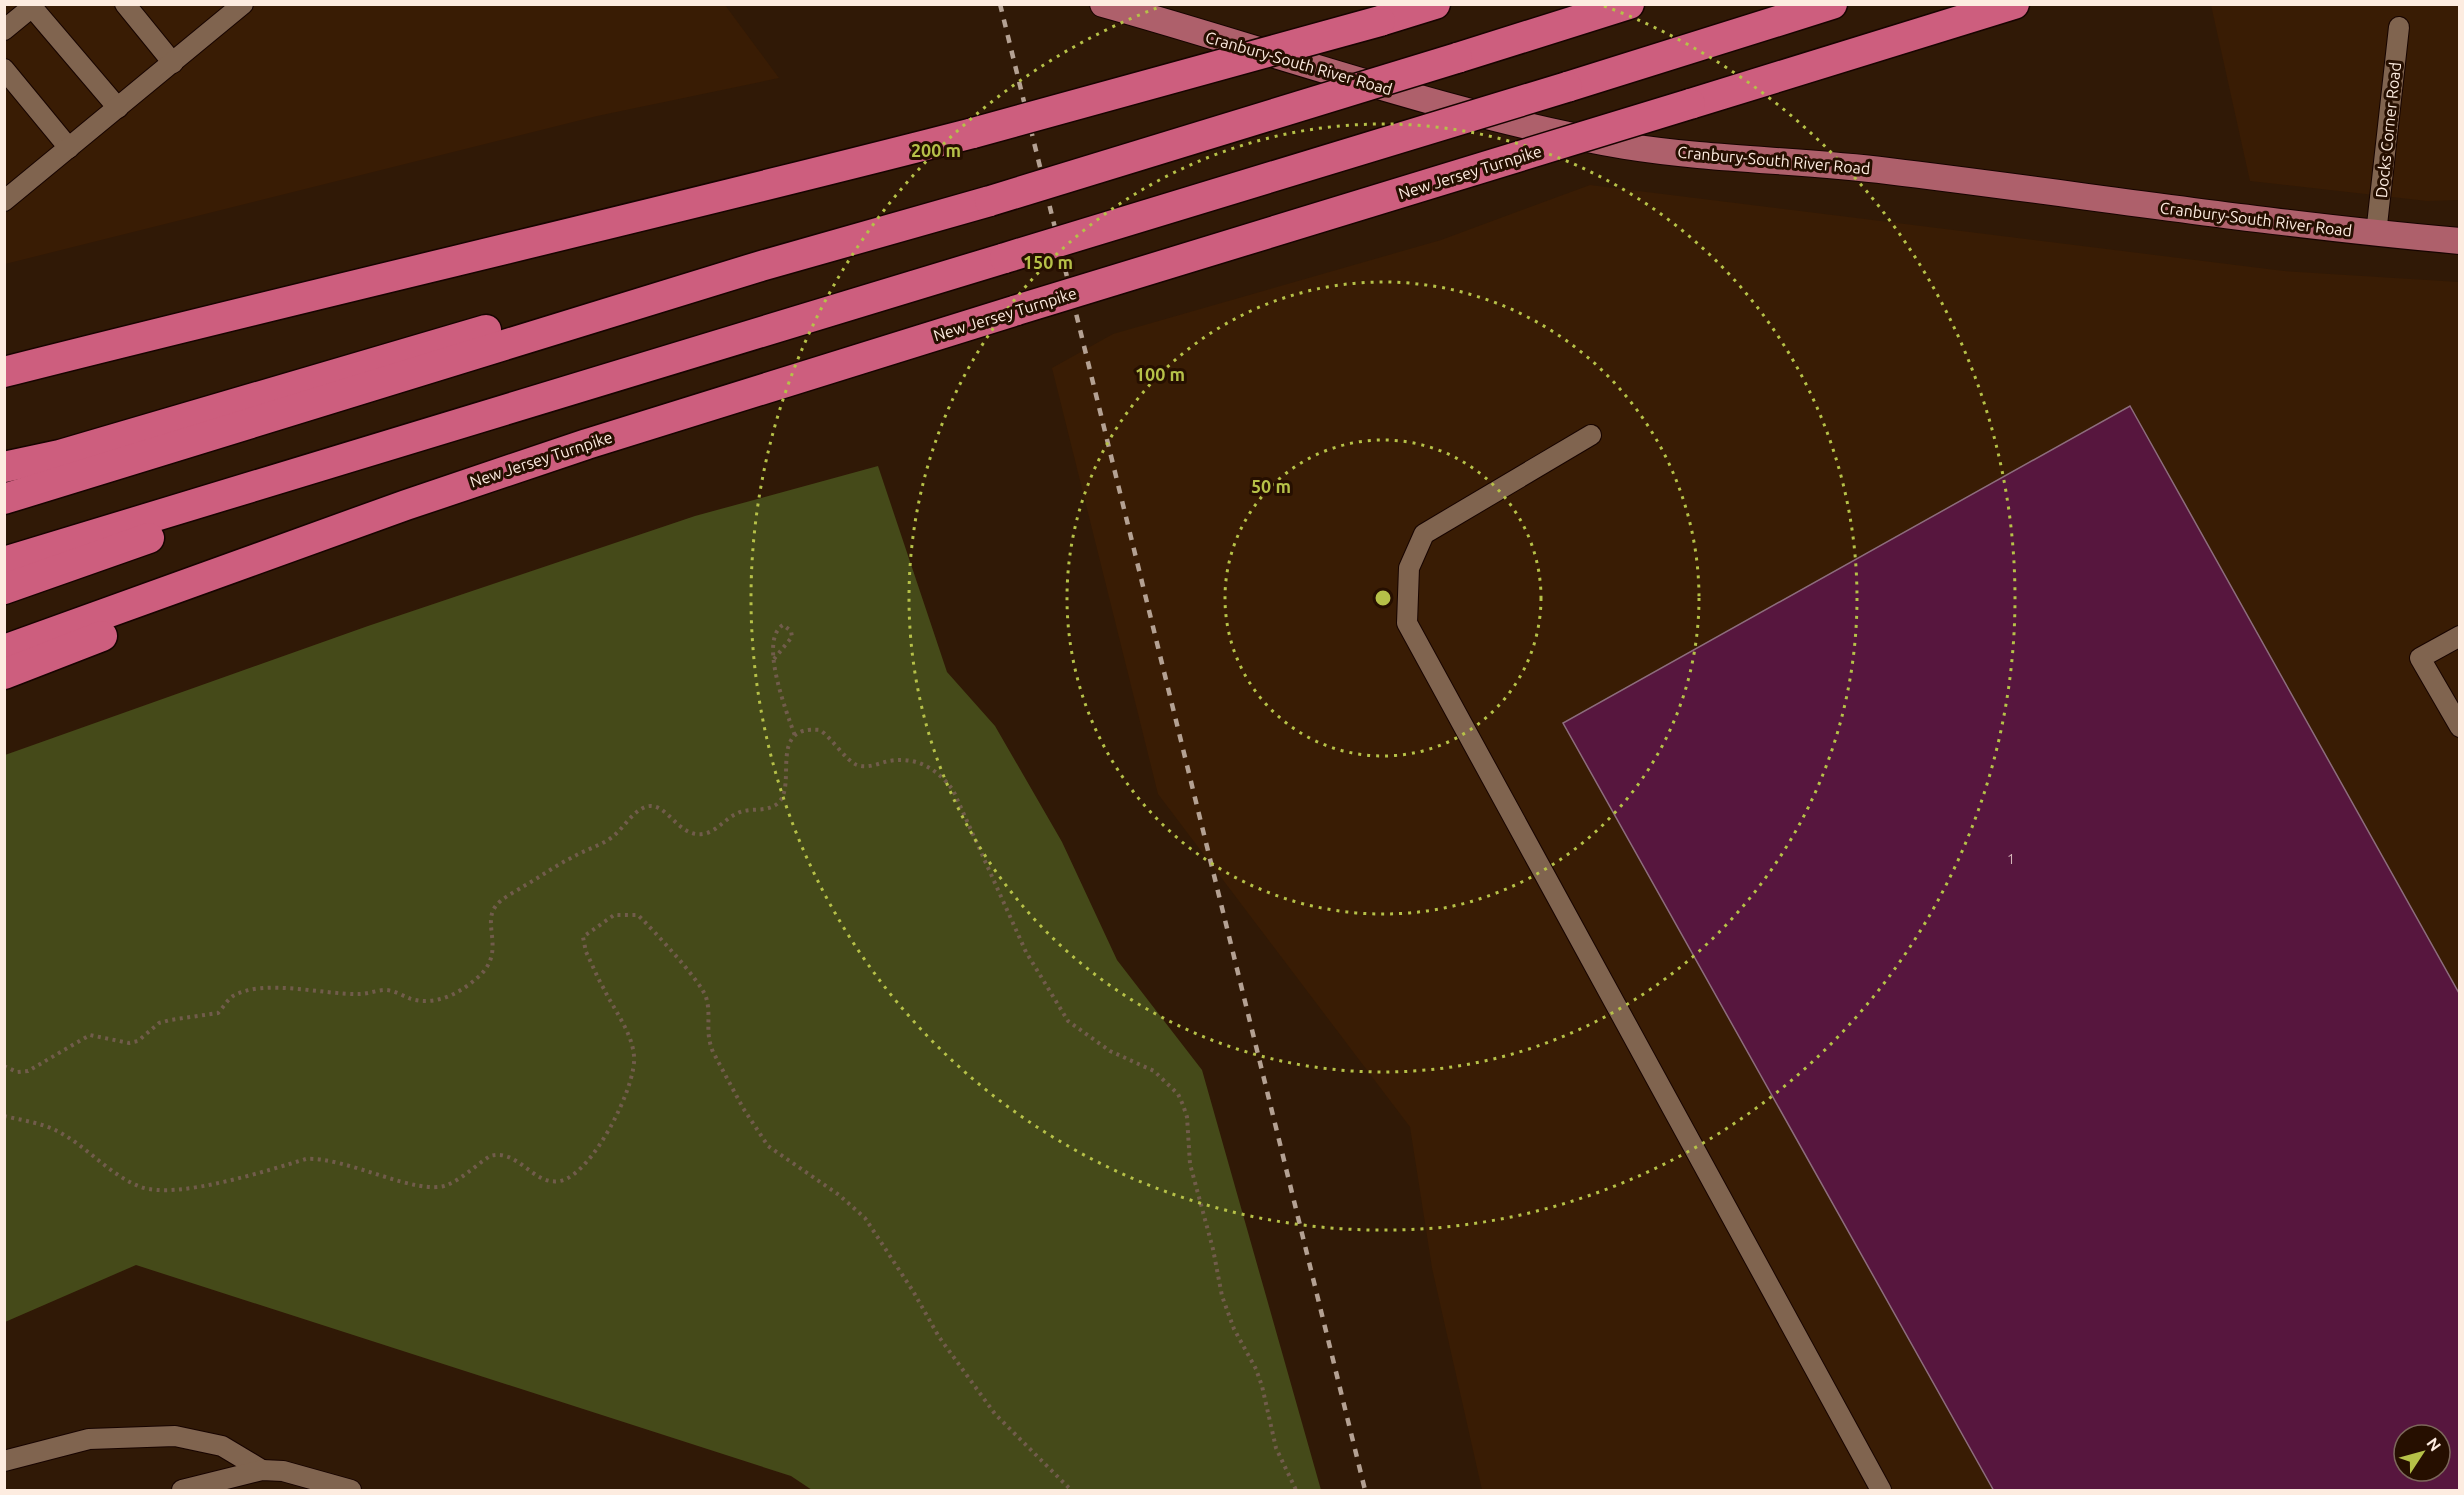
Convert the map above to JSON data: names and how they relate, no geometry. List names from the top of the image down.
{
  "streets": {
    "highway": ["New Jersey Turnpike"],
    "main road": ["Cranbury-South River Road"],
    "street": ["Docks Corner Road"]
  },
  "crossings": [
    ["Cranbury-South River Road", "Docks Corner Road"]
  ],
  "house_numbers": ["1"],
  "north": "top right",
  "rings": [
    "200 m",
    "150 m",
    "100 m",
    "50 m"
  ]
}
